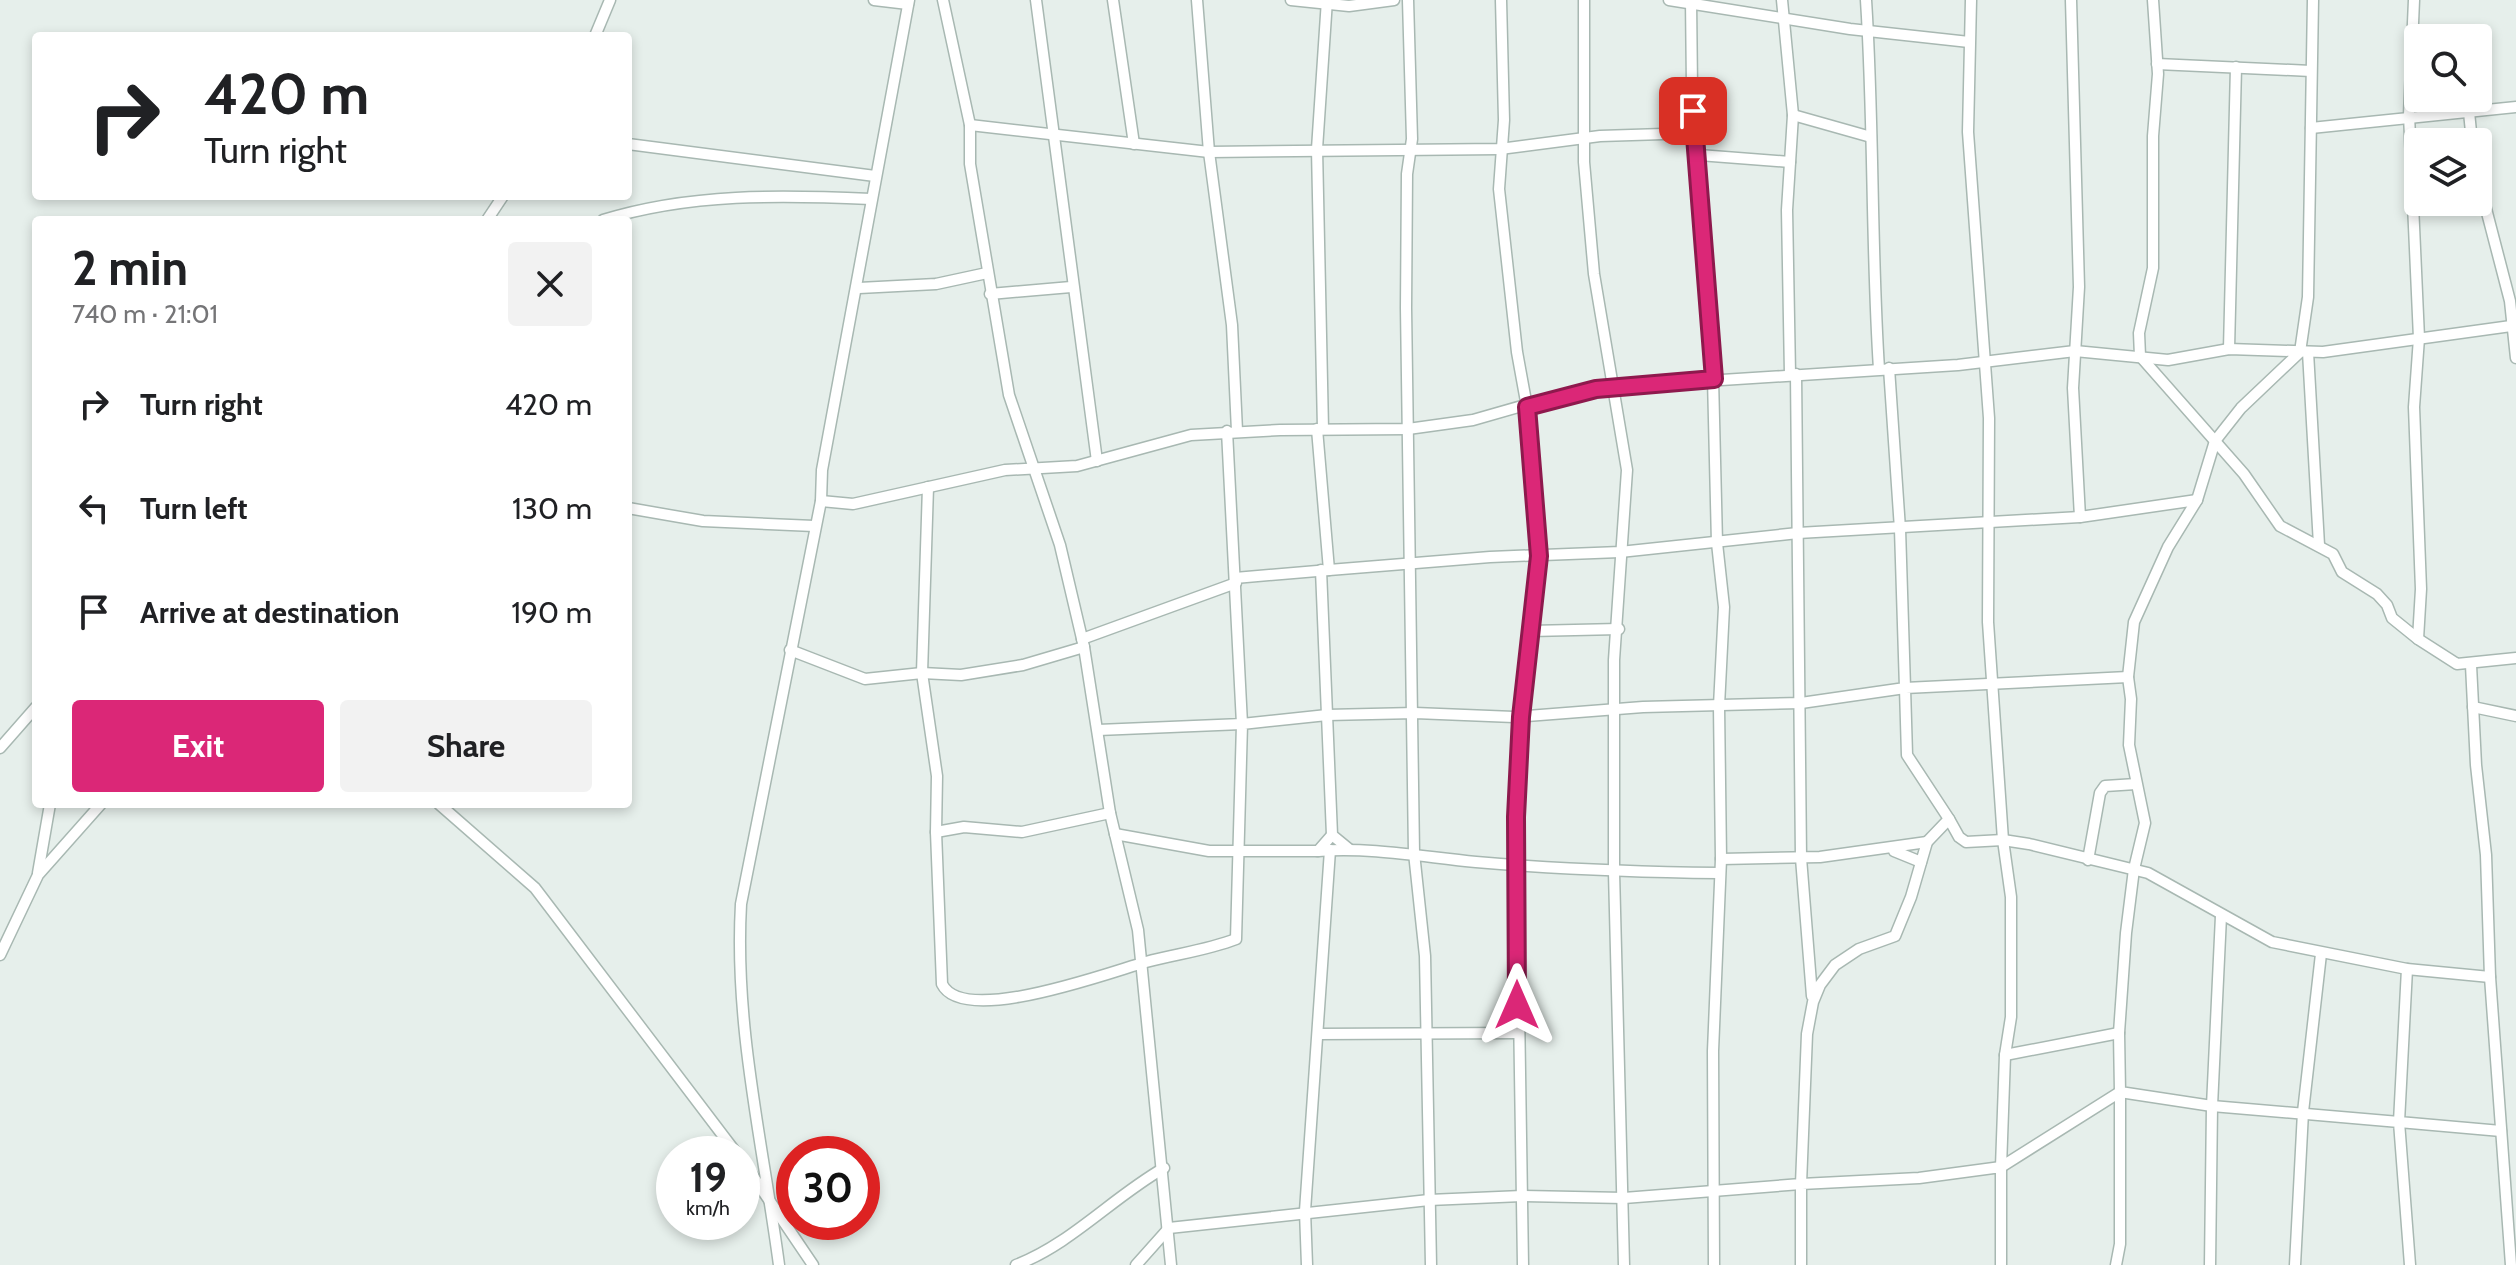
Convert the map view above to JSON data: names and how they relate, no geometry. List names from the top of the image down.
{
  "page": {
    "turn": ["420 m", "Turn right"],
    "heading": ["2 min", "740 m · 21:01"],
    "list": [
      {
        "name": "Turn right",
        "value": "420 m"
      },
      {
        "name": "Turn left",
        "value": "130 m"
      },
      {
        "name": "Arrive at destination",
        "value": "190 m"
      }
    ],
    "buttons": ["Exit", "Share"],
    "speed": "19 km/h",
    "limit": "30"
  }
}
